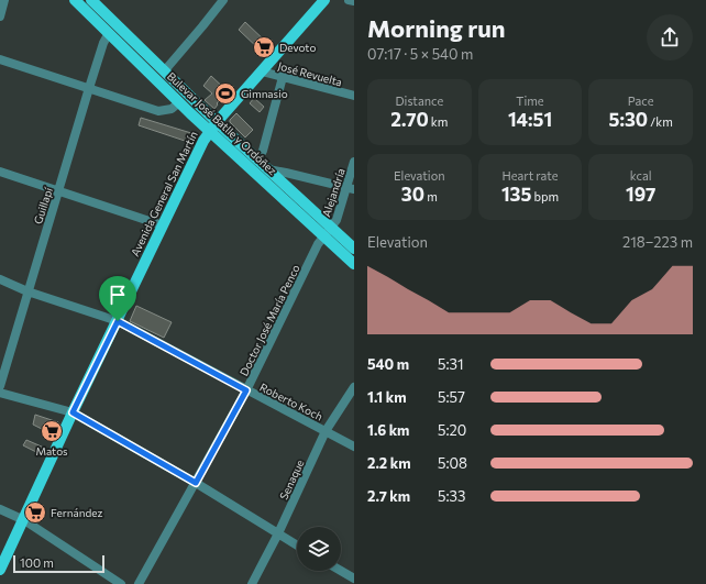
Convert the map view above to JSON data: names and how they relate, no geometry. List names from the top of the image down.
{
  "streets": {
    "main road": ["Bulevar José Batlle y Ordóñez", "Avenida General San Martín"],
    "street": [
      "José Revuelta",
      "Alejandría",
      "Guillapí",
      "Doctor José María Penco",
      "Roberto Koch",
      "Senaque"
    ]
  },
  "crossings": [
    ["José Revuelta", "Avenida General San Martín"],
    ["Bulevar José Batlle y Ordóñez", "Alejandría"],
    ["Bulevar José Batlle y Ordóñez", "Avenida General San Martín"],
    ["Bulevar José Batlle y Ordóñez", "Guillapí"],
    ["Bulevar José Batlle y Ordóñez", "Doctor José María Penco"],
    ["Alejandría", "Doctor José María Penco"],
    ["Avenida General San Martín", "Roberto Koch"],
    ["Guillapí", "Roberto Koch"],
    ["Doctor José María Penco", "Roberto Koch"],
    ["Roberto Koch", "Senaque"]
  ],
  "places": {
    "supermarket": ["Devoto", "Matos", "Fernández"],
    "sports": ["Gimnasio"]
  },
  "scale_bar": "100 m",
  "page": {
    "heading": ["Morning run", "07:17 · 5 × 540 m"],
    "stats": [
      ["Distance", "2.70 km"],
      ["Time", "14:51"],
      ["Pace", "5:30 /km"],
      ["Elevation", "30 m"],
      ["Heart rate", "135 bpm"],
      ["kcal", "197"]
    ],
    "chart": ["Elevation", "218–223 m"],
    "list": [
      {
        "name": "540 m",
        "note": "5:31"
      },
      {
        "name": "1.1 km",
        "note": "5:57"
      },
      {
        "name": "1.6 km",
        "note": "5:20"
      },
      {
        "name": "2.2 km",
        "note": "5:08"
      },
      {
        "name": "2.7 km",
        "note": "5:33"
      }
    ],
    "scale": "100 m"
  }
}
